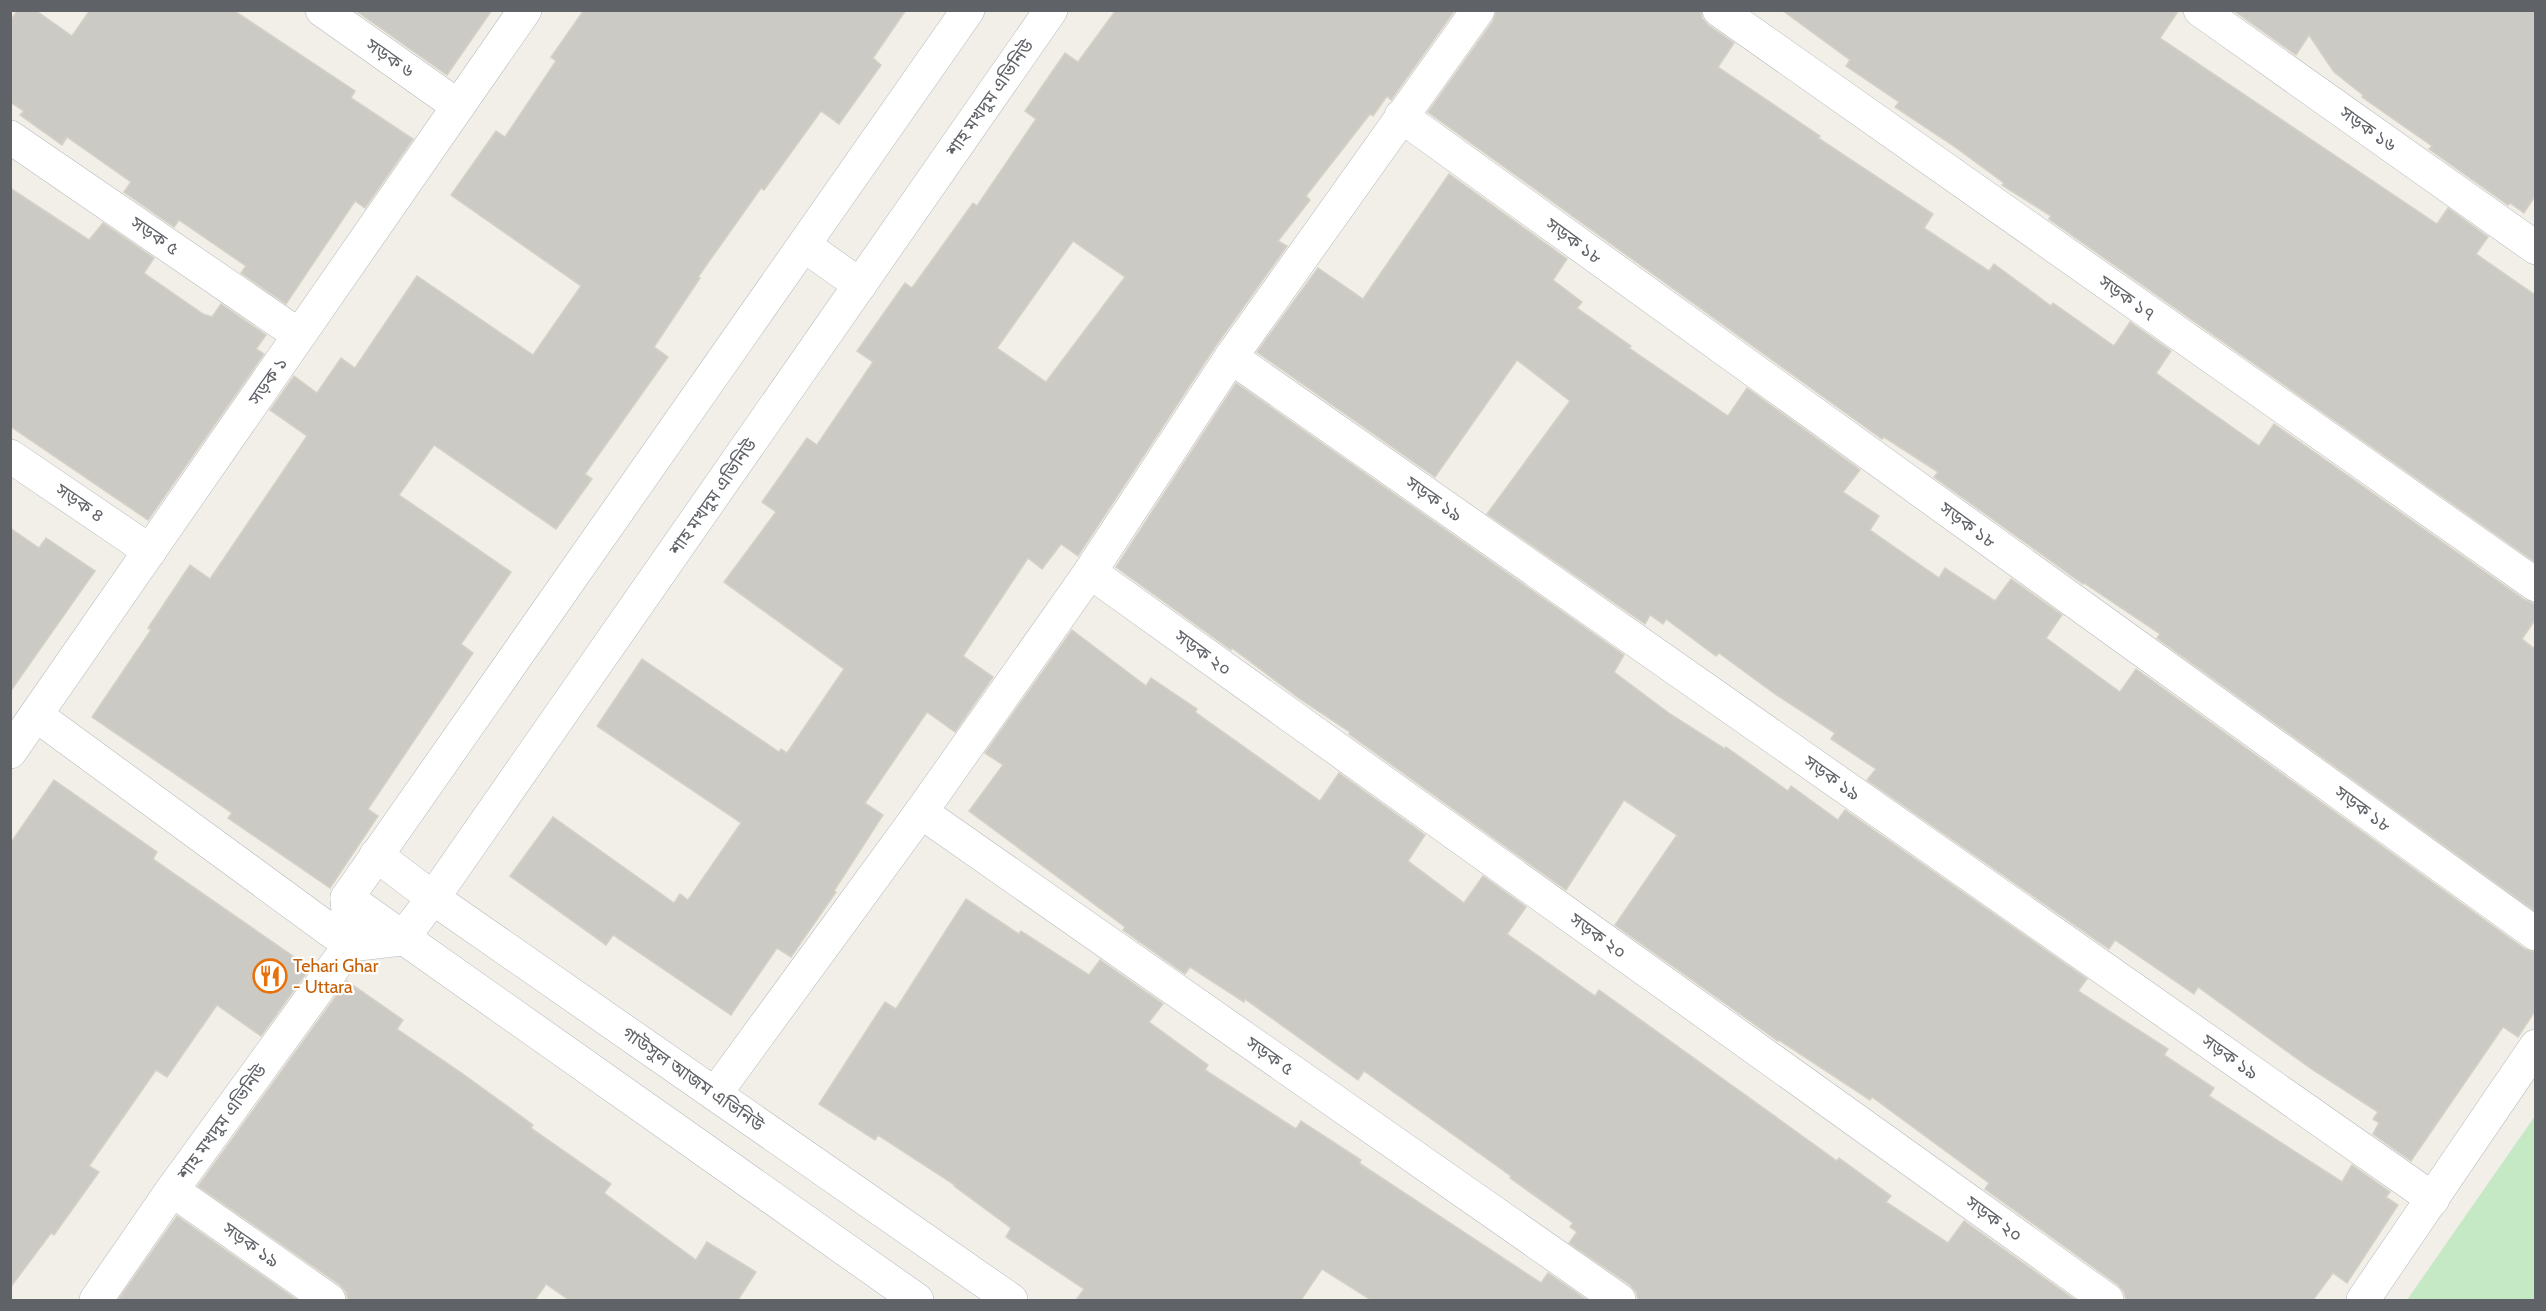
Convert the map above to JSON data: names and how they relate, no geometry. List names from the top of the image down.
{
  "streets": {
    "street": [
      "সড়ক ৬",
      "শাহ মখদুম এভিনিউ",
      "সড়ক ১৬",
      "সড়ক ৫",
      "সড়ক ১৮",
      "সড়ক ১৭",
      "সড়ক ১",
      "সড়ক ১৯",
      "সড়ক ৪",
      "সড়ক ২০",
      "গাউসুল আজম এভিনিউ"
    ]
  },
  "crossings": [
    ["সড়ক ৬", "সড়ক ১"],
    ["শাহ মখদুম এভিনিউ", "সড়ক ১৯"],
    ["শাহ মখদুম এভিনিউ", "গাউসুল আজম এভিনিউ"],
    ["সড়ক ৫", "সড়ক ১"],
    ["সড়ক ১", "সড়ক ৪"]
  ],
  "places": {
    "restaurant": ["Tehari Ghar - Uttara"]
  }
}
